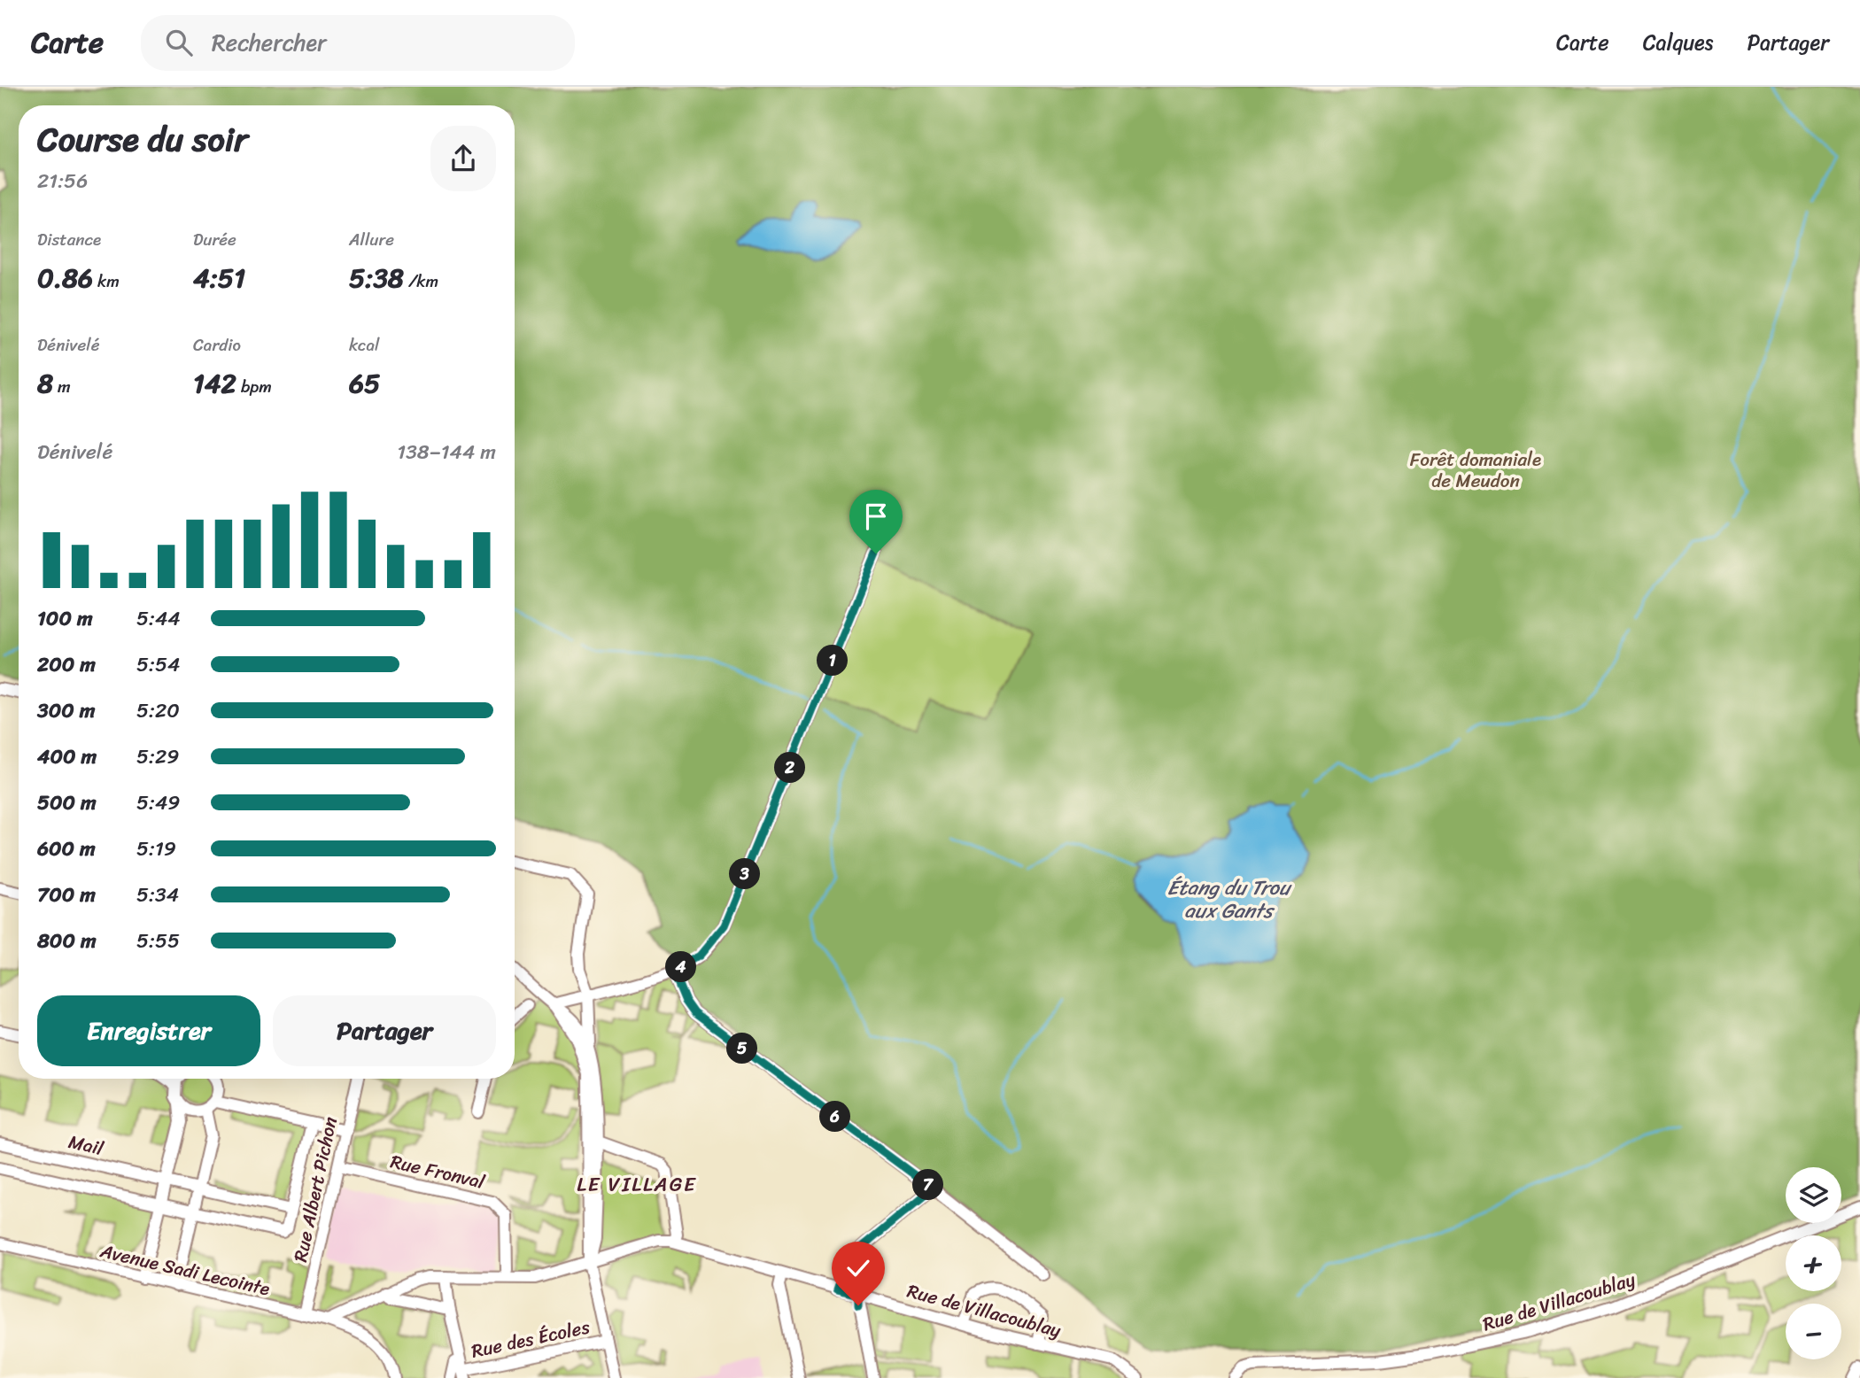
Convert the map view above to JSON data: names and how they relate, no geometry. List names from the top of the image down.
{
  "streets": {
    "street": [
      "Mail",
      "Rue Fronval",
      "Rue Albert Pichon",
      "Avenue Sadi Lecointe",
      "Rue de Villacoublay",
      "Rue des Écoles"
    ]
  },
  "crossings": [
    ["Rue Fronval", "Rue Albert Pichon"],
    ["Rue Albert Pichon", "Avenue Sadi Lecointe"],
    ["Avenue Sadi Lecointe", "Rue de Villacoublay"]
  ],
  "districts": ["LE VILLAGE"],
  "water": ["Étang du Trou aux Gants"],
  "parks": ["Forêt domaniale de Meudon"],
  "page": {
    "header": "Carte",
    "search": "Rechercher",
    "nav": ["Carte", "Calques", "Partager"],
    "heading": ["Course du soir", "21:56"],
    "stats": [
      ["Distance", "0.86 km"],
      ["Durée", "4:51"],
      ["Allure", "5:38 /km"],
      ["Dénivelé", "8 m"],
      ["Cardio", "142 bpm"],
      ["kcal", "65"]
    ],
    "chart": ["Dénivelé", "138–144 m"],
    "list": [
      {
        "name": "100 m",
        "note": "5:44"
      },
      {
        "name": "200 m",
        "note": "5:54"
      },
      {
        "name": "300 m",
        "note": "5:20"
      },
      {
        "name": "400 m",
        "note": "5:29"
      },
      {
        "name": "500 m",
        "note": "5:49"
      },
      {
        "name": "600 m",
        "note": "5:19"
      },
      {
        "name": "700 m",
        "note": "5:34"
      },
      {
        "name": "800 m",
        "note": "5:55"
      }
    ],
    "pins": [
      "1",
      "2",
      "3",
      "4",
      "5",
      "6",
      "7"
    ],
    "buttons": ["Enregistrer", "Partager"],
    "map_buttons": ["+", "−"]
  }
}
